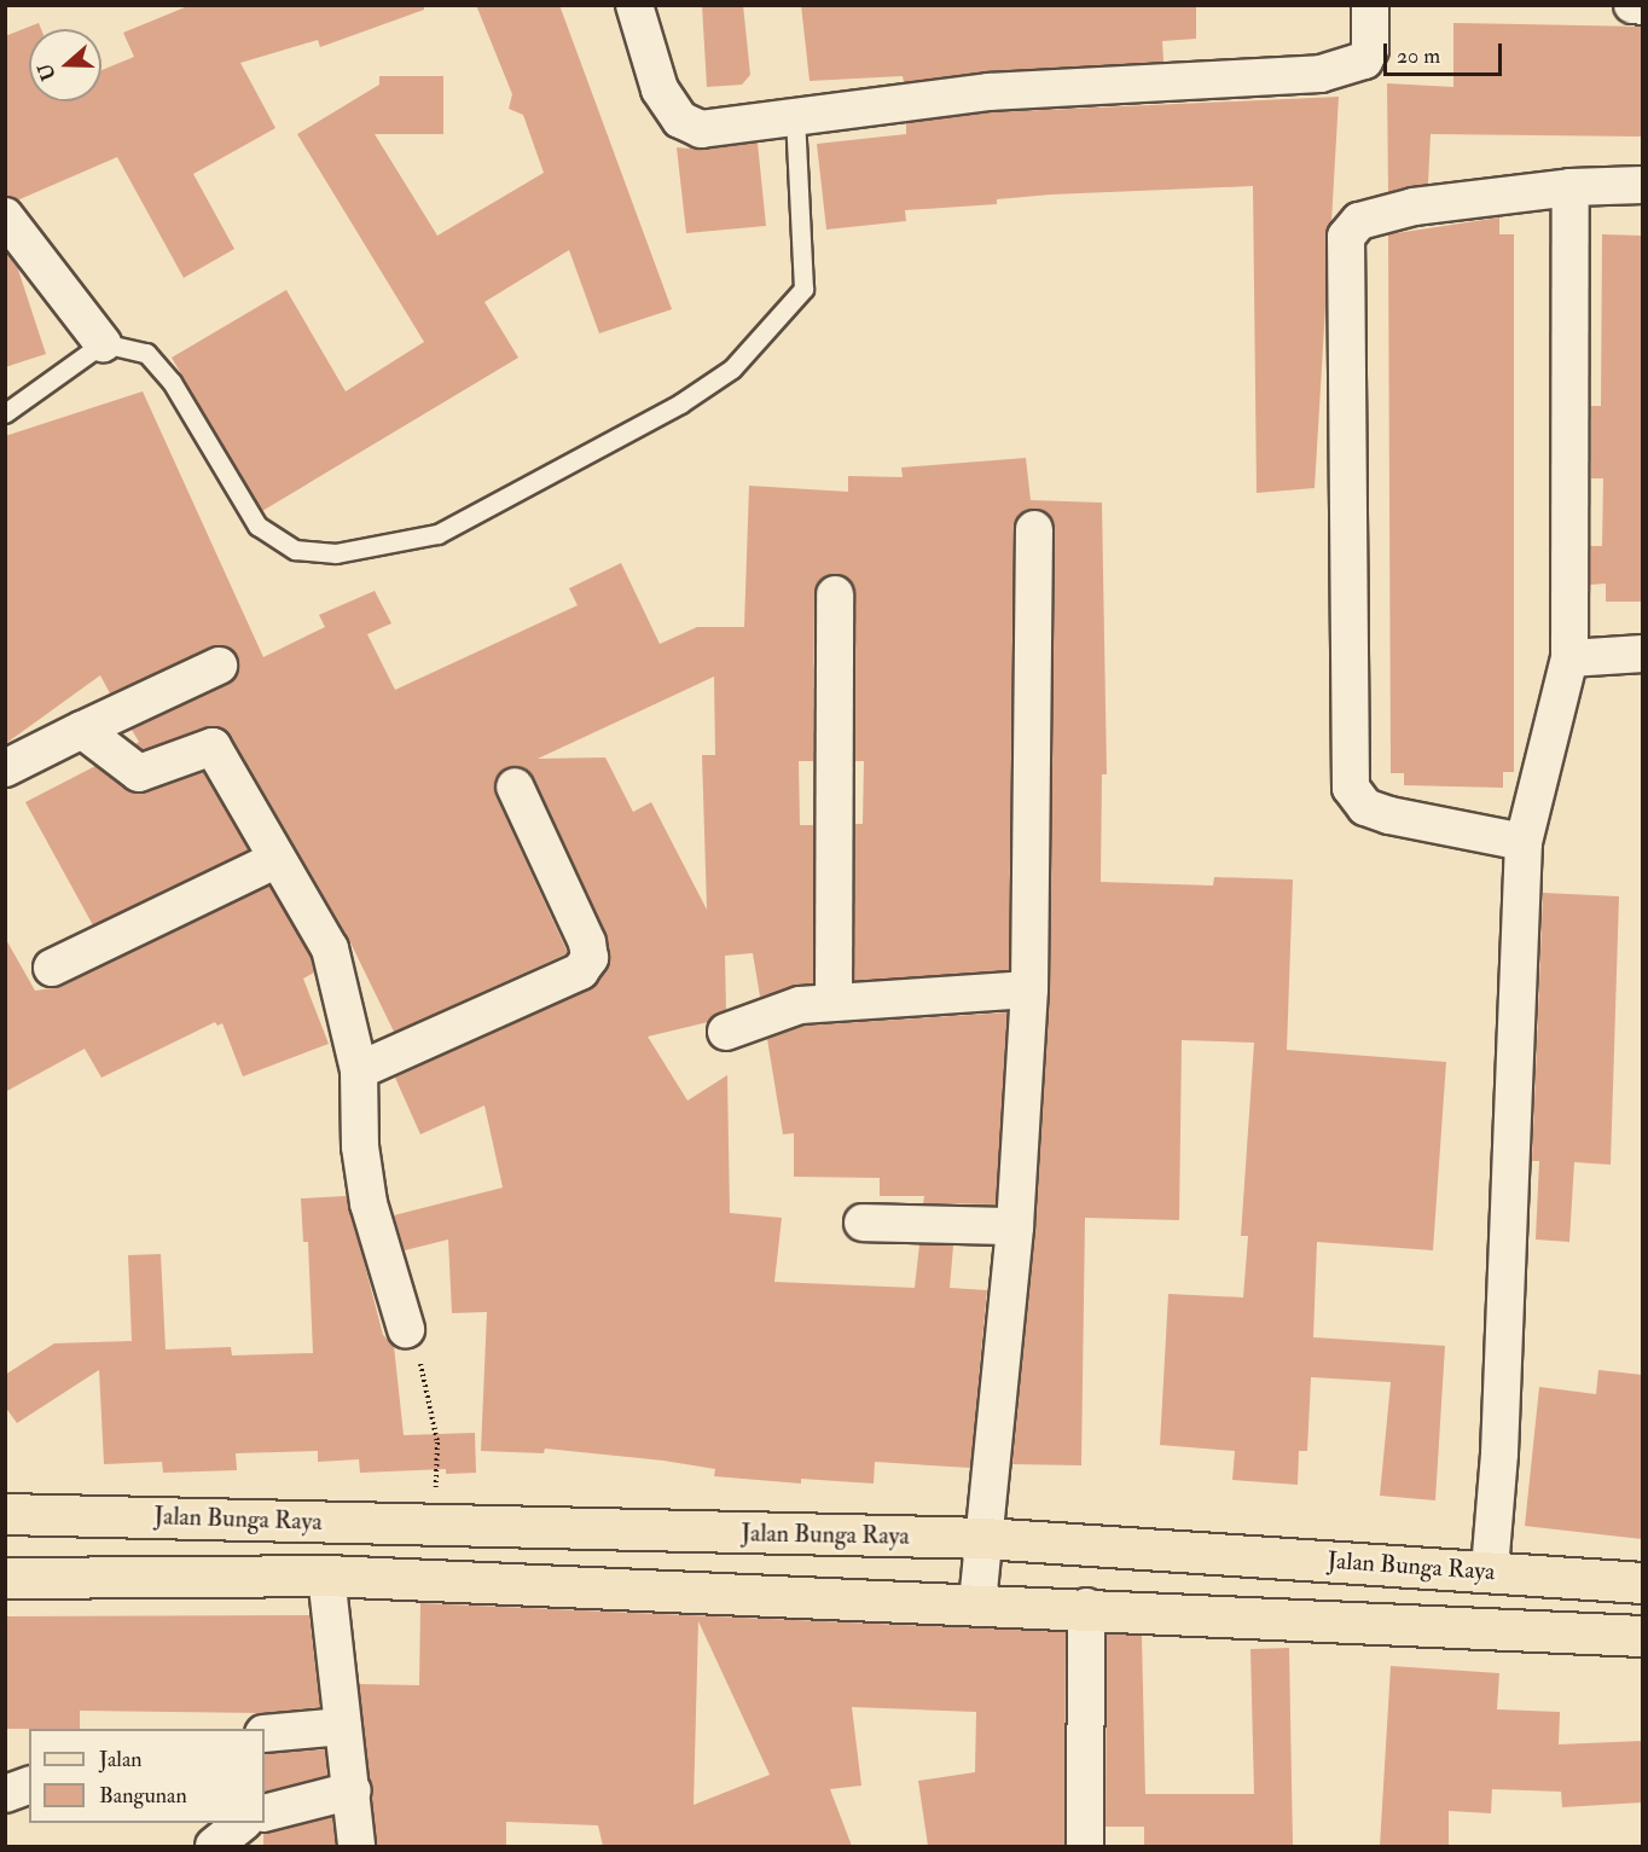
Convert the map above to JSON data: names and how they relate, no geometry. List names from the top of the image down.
{
  "streets": {
    "main road": ["Jalan Bunga Raya"]
  },
  "legend": ["Jalan", "Bangunan"],
  "scale_bar": "20 m",
  "north": "left"
}
